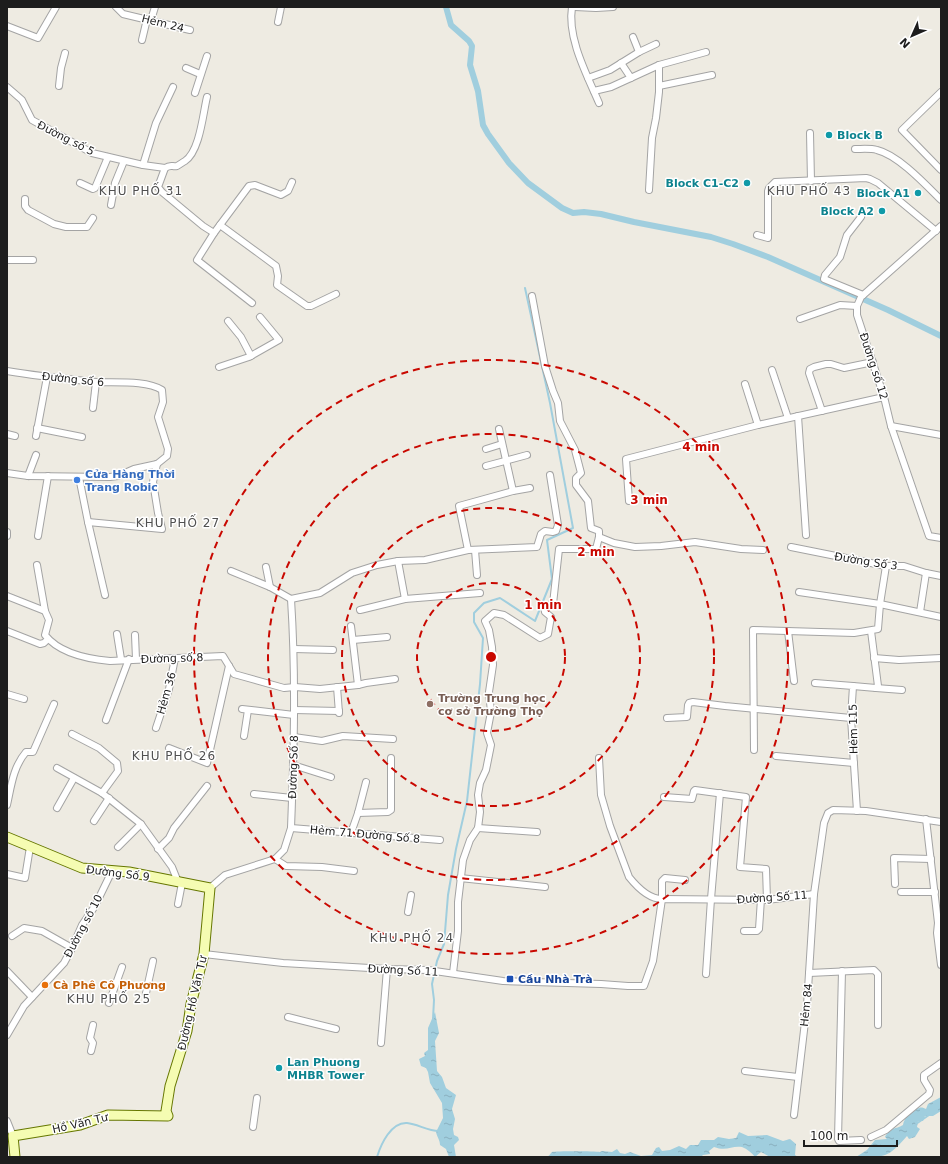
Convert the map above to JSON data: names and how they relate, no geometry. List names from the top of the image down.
{
  "streets": {
    "street": [
      "Hẻm 24",
      "Đường số 5",
      "Đường số 12",
      "Đường số 6",
      "Đường Số 3",
      "Đường số 8",
      "Hẻm 36",
      "Hẻm 115",
      "Đường Số 8",
      "Hẻm 71 Đường Số 8",
      "Đường Số 9",
      "Đường Số 11",
      "Đường số 10",
      "Đường Hồ Văn Tư",
      "Hẻm 84",
      "Hồ Văn Tư"
    ]
  },
  "crossings": [
    ["Đường số 8", "Hẻm 36"],
    ["Đường số 8", "Đường Số 8"],
    ["Hẻm 115", "Đường Số 11"],
    ["Đường Số 8", "Hẻm 71 Đường Số 8"],
    ["Đường Số 9", "Đường số 10"],
    ["Đường Số 9", "Đường Hồ Văn Tư"],
    ["Đường Số 11", "Đường Hồ Văn Tư"],
    ["Đường Số 11", "Hẻm 84"],
    ["Đường Hồ Văn Tư", "Hồ Văn Tư"]
  ],
  "districts": [
    "KHU PHỐ 31",
    "KHU PHỐ 43",
    "KHU PHỐ 27",
    "KHU PHỐ 26",
    "KHU PHỐ 24",
    "KHU PHỐ 25"
  ],
  "places": {
    "other": [
      "Block B",
      "Block C1-C2",
      "Block A1",
      "Block A2",
      "Cửa Hàng Thời Trang Robic",
      "Trường Trung học cơ sở Trường Thọ",
      "Cà Phê Cô Phương",
      "Lan Phuong MHBR Tower"
    ],
    "transit": ["Cầu Nhà Trà"]
  },
  "scale_bar": "100 m",
  "north": "bottom left",
  "rings": [
    "4 min",
    "3 min",
    "2 min",
    "1 min"
  ]
}
